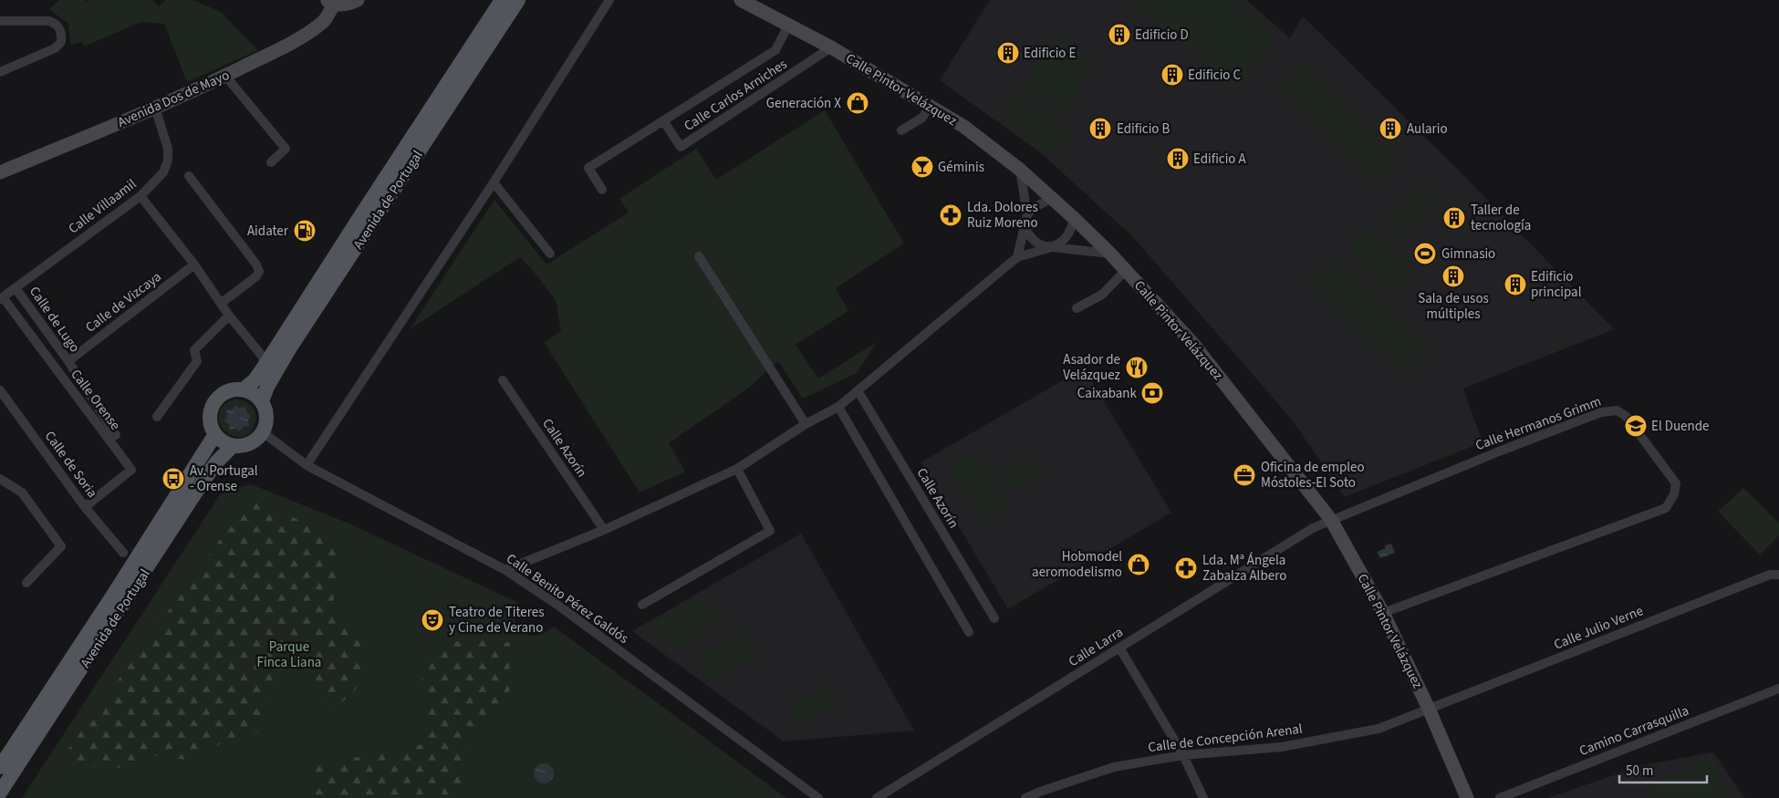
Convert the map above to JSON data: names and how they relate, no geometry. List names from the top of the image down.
{
  "streets": {
    "main road": ["Avenida de Portugal"],
    "street": [
      "Calle Pintor Velázquez",
      "Calle Carlos Arniches",
      "Avenida Dos de Mayo",
      "Calle Villaamil",
      "Calle de Vizcaya",
      "Calle de Lugo",
      "Calle Orense",
      "Calle Hermanos Grimm",
      "Calle Azorín",
      "Calle de Soria",
      "Calle Benito Pérez Galdós",
      "Calle Julio Verne",
      "Calle Larra",
      "Camino Carrasquilla",
      "Calle de Concepción Arenal"
    ]
  },
  "crossings": [
    ["Calle Pintor Velázquez", "Calle Carlos Arniches"],
    ["Calle Pintor Velázquez", "Calle Hermanos Grimm"],
    ["Calle Pintor Velázquez", "Calle Julio Verne"],
    ["Calle Pintor Velázquez", "Calle Larra"],
    ["Calle Pintor Velázquez", "Calle de Concepción Arenal"],
    ["Avenida Dos de Mayo", "Calle Villaamil"],
    ["Avenida de Portugal", "Calle de Soria"],
    ["Avenida de Portugal", "Calle Benito Pérez Galdós"],
    ["Calle Villaamil", "Calle de Lugo"],
    ["Calle Villaamil", "Calle Orense"],
    ["Calle de Vizcaya", "Calle de Lugo"],
    ["Calle Orense", "Calle de Soria"],
    ["Calle Hermanos Grimm", "Calle Larra"],
    ["Calle Julio Verne", "Calle de Concepción Arenal"]
  ],
  "parks": ["Parque Finca Liana"],
  "places": {
    "building": [
      "Edificio D",
      "Edificio E",
      "Edificio C",
      "Edificio B",
      "Aulario",
      "Edificio A",
      "Taller de tecnología",
      "Sala de usos múltiples",
      "Edificio principal"
    ],
    "shop": ["Generación X", "Hobmodel aeromodelismo"],
    "bar": ["Géminis"],
    "pharmacy": ["Lda. Dolores Ruiz Moreno", "Lda. Mª Ángela Zabalza Albero"],
    "fuel station": ["Aidater"],
    "sports": ["Gimnasio"],
    "restaurant": ["Asador de Velázquez"],
    "bank": ["Caixabank"],
    "school or university": ["El Duende"],
    "office": ["Oficina de empleo Móstoles-El Soto"],
    "bus stop": ["Av. Portugal - Orense"],
    "theatre": ["Teatro de Titeres y Cine de Verano"]
  },
  "scale_bar": "50 m"
}
